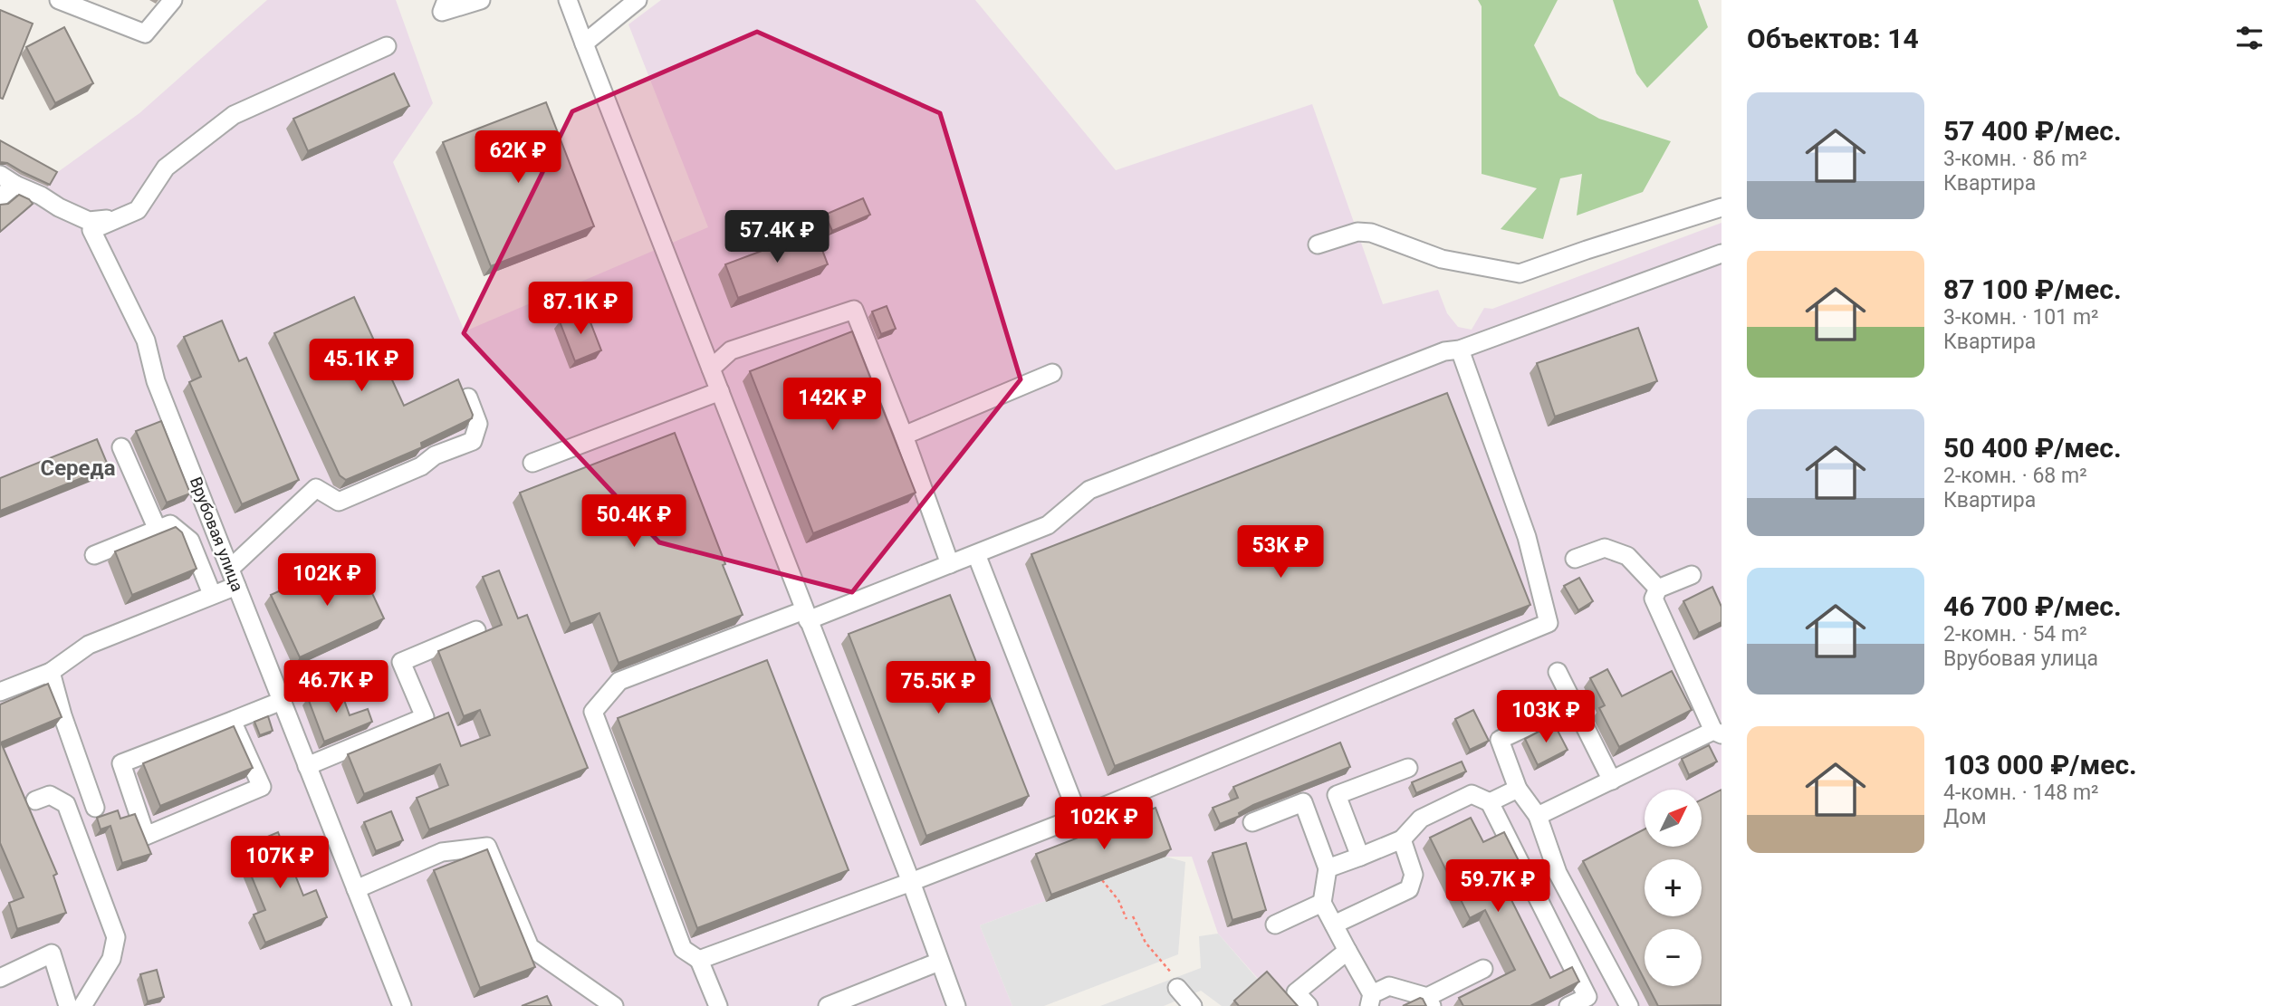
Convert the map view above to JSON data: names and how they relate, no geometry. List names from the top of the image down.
{
  "streets": {
    "street": ["Врубовая улица"]
  },
  "districts": ["Середа"],
  "north": "top right",
  "page": {
    "heading": "Объектов: 14",
    "list": [
      {
        "name": "57 400 ₽/мес.",
        "note": "3-комн. · 86 m² · Квартира"
      },
      {
        "name": "87 100 ₽/мес.",
        "note": "3-комн. · 101 m² · Квартира"
      },
      {
        "name": "50 400 ₽/мес.",
        "note": "2-комн. · 68 m² · Квартира"
      },
      {
        "name": "46 700 ₽/мес.",
        "note": "2-комн. · 54 m² · Врубовая улица"
      },
      {
        "name": "103 000 ₽/мес.",
        "note": "4-комн. · 148 m² · Дом"
      }
    ],
    "price": [
      "62K ₽",
      "57.4K ₽",
      "87.1K ₽",
      "45.1K ₽",
      "142K ₽",
      "50.4K ₽",
      "53K ₽",
      "102K ₽",
      "46.7K ₽",
      "75.5K ₽",
      "103K ₽",
      "102K ₽",
      "107K ₽",
      "59.7K ₽"
    ],
    "map_buttons": ["+", "−"]
  }
}
